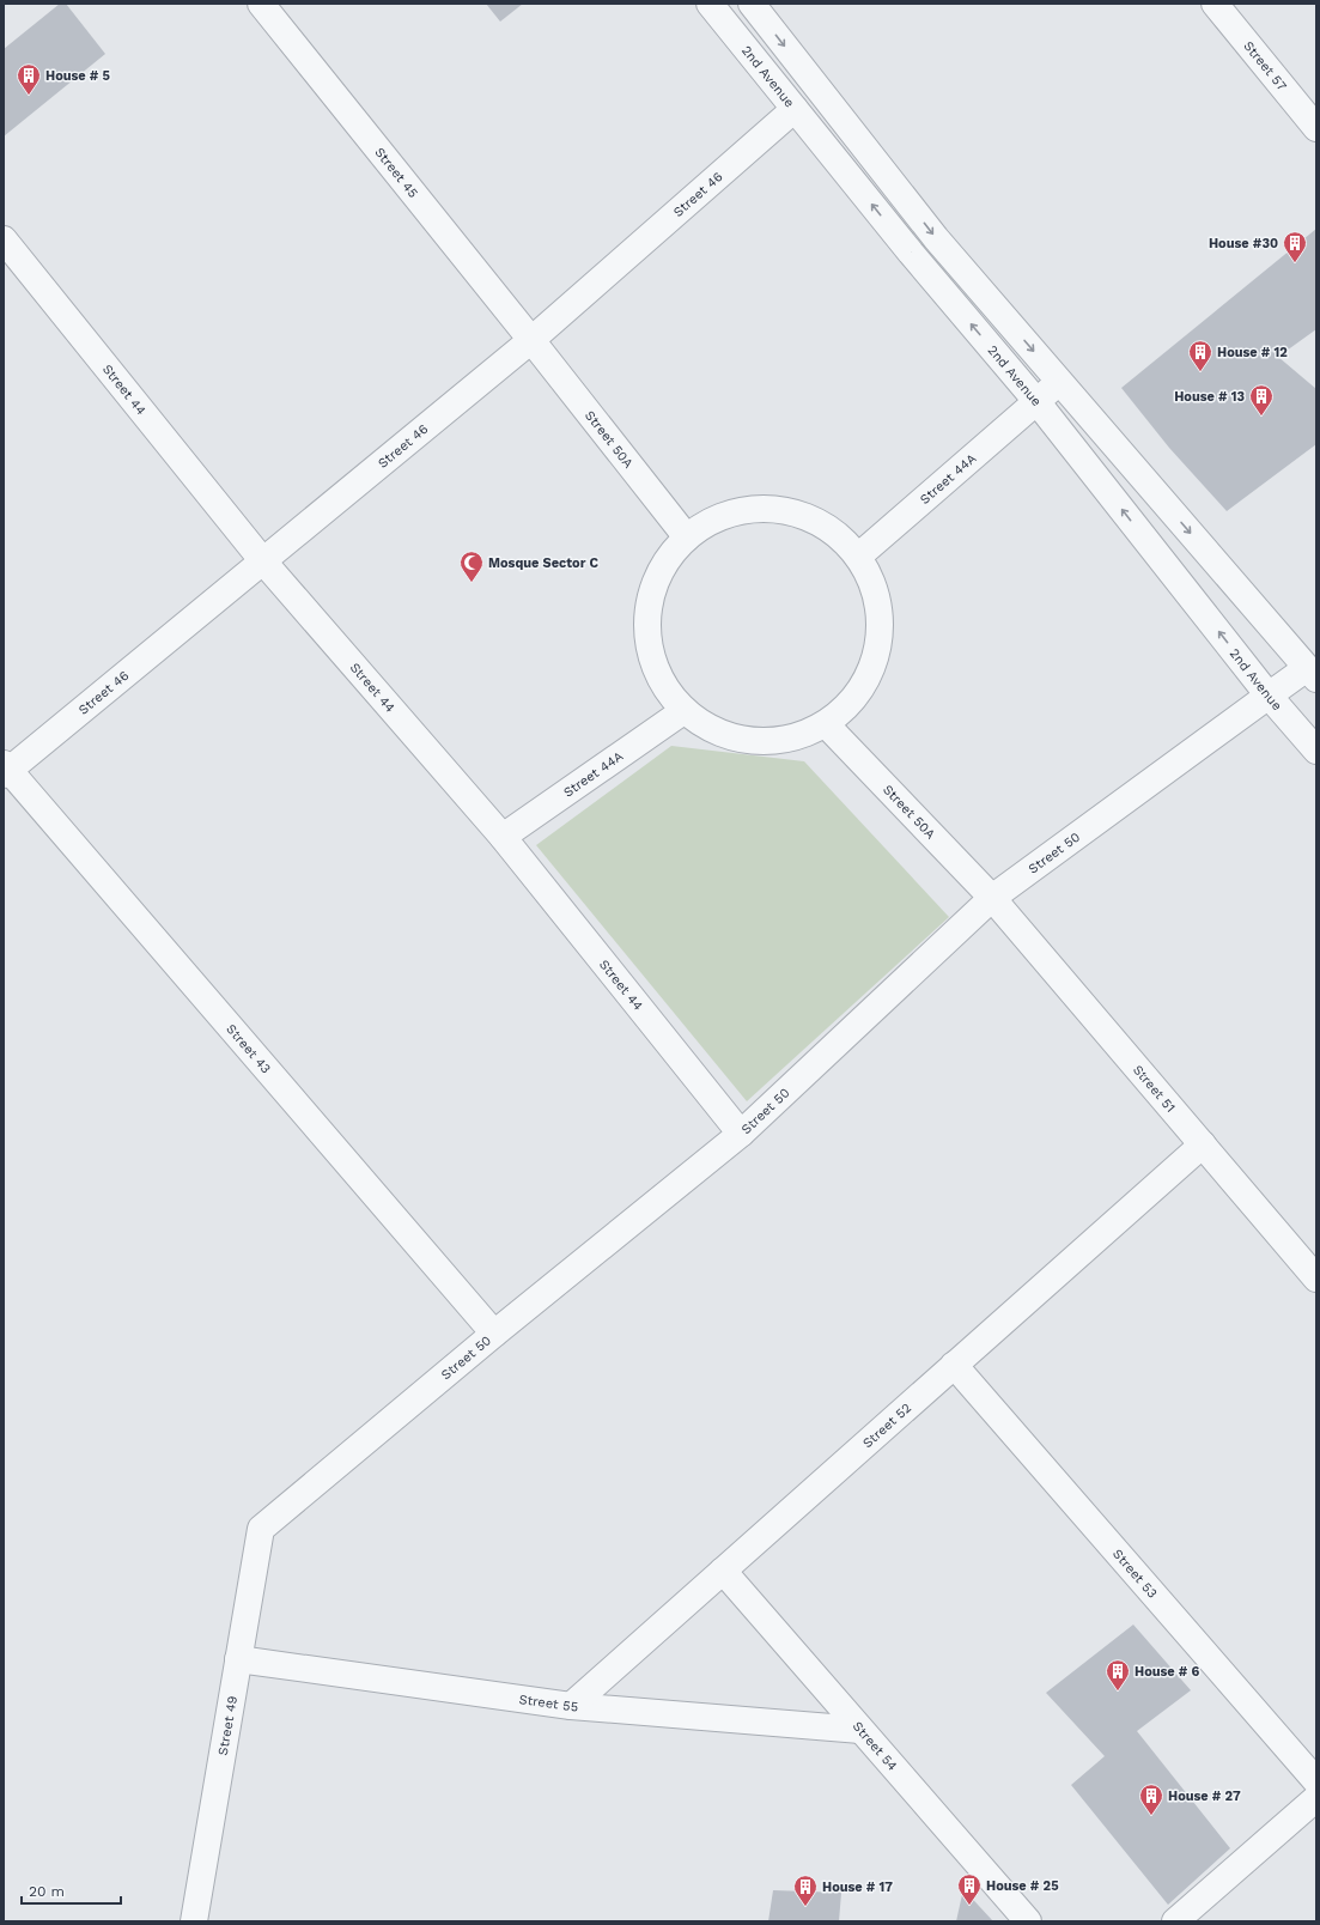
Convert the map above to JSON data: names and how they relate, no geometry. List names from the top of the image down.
{
  "streets": {
    "street": [
      "Street 57",
      "2nd Avenue",
      "Street 45",
      "Street 46",
      "Street 44",
      "Street 50A",
      "Street 44A",
      "Street 50",
      "Street 43",
      "Street 51",
      "Street 52",
      "Street 53",
      "Street 55",
      "Street 49",
      "Street 54"
    ]
  },
  "crossings": [
    ["2nd Avenue", "Street 46"],
    ["2nd Avenue", "Street 44A"],
    ["2nd Avenue", "Street 50"],
    ["Street 45", "Street 46"],
    ["Street 45", "Street 50A"],
    ["Street 46", "Street 44"],
    ["Street 46", "Street 50A"],
    ["Street 46", "Street 43"],
    ["Street 44", "Street 44A"],
    ["Street 44", "Street 50"],
    ["Street 50A", "Street 50"],
    ["Street 50A", "Street 51"],
    ["Street 50", "Street 43"],
    ["Street 50", "Street 51"],
    ["Street 50", "Street 49"],
    ["Street 51", "Street 52"],
    ["Street 52", "Street 53"],
    ["Street 52", "Street 55"],
    ["Street 52", "Street 54"],
    ["Street 55", "Street 49"],
    ["Street 55", "Street 54"]
  ],
  "places": {
    "building": [
      "House # 5",
      "House #30",
      "House # 12",
      "House # 13",
      "House # 6",
      "House # 27",
      "House # 25",
      "House # 17"
    ],
    "mosque": ["Mosque Sector C"]
  },
  "scale_bar": "20 m"
}
